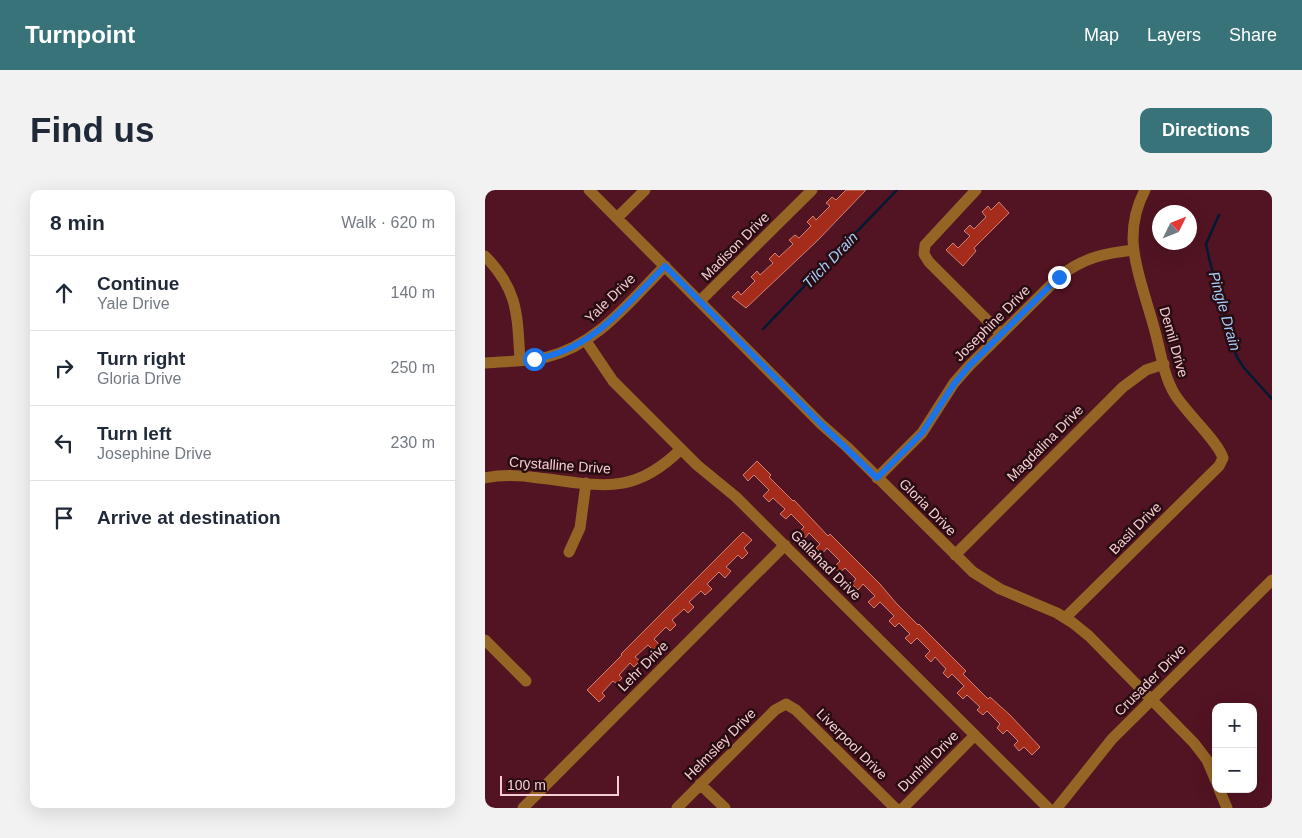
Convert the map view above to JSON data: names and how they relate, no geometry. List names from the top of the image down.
{
  "streets": {
    "street": [
      "Madison Drive",
      "Yale Drive",
      "Josephine Drive",
      "Demil Drive",
      "Magdalina Drive",
      "Crystalline Drive",
      "Gloria Drive",
      "Basil Drive",
      "Gallahad Drive",
      "Lehr Drive",
      "Crusader Drive",
      "Helmsley Drive",
      "Liverpool Drive",
      "Dunhill Drive"
    ]
  },
  "crossings": [
    ["Madison Drive", "Gloria Drive"],
    ["Yale Drive", "Gloria Drive"],
    ["Yale Drive", "Gallahad Drive"],
    ["Josephine Drive", "Demil Drive"],
    ["Josephine Drive", "Gloria Drive"],
    ["Demil Drive", "Magdalina Drive"],
    ["Demil Drive", "Basil Drive"],
    ["Magdalina Drive", "Gloria Drive"],
    ["Crystalline Drive", "Gallahad Drive"],
    ["Gloria Drive", "Basil Drive"],
    ["Gloria Drive", "Crusader Drive"],
    ["Gallahad Drive", "Lehr Drive"],
    ["Gallahad Drive", "Dunhill Drive"],
    ["Helmsley Drive", "Liverpool Drive"]
  ],
  "water": ["Tilch Drain", "Pingle Drain"],
  "scale_bar": "100 m",
  "north": "top right",
  "page": {
    "header": "Turnpoint",
    "nav": ["Map", "Layers", "Share"],
    "buttons": "Directions",
    "title": "Find us",
    "heading": ["8 min", "Walk · 620 m"],
    "list": [
      ["Continue", "Yale Drive", "140 m"],
      ["Turn right", "Gloria Drive", "250 m"],
      ["Turn left", "Josephine Drive", "230 m"],
      "Arrive at destination"
    ],
    "map_buttons": ["+", "−"],
    "scale": "100 m"
  }
}
